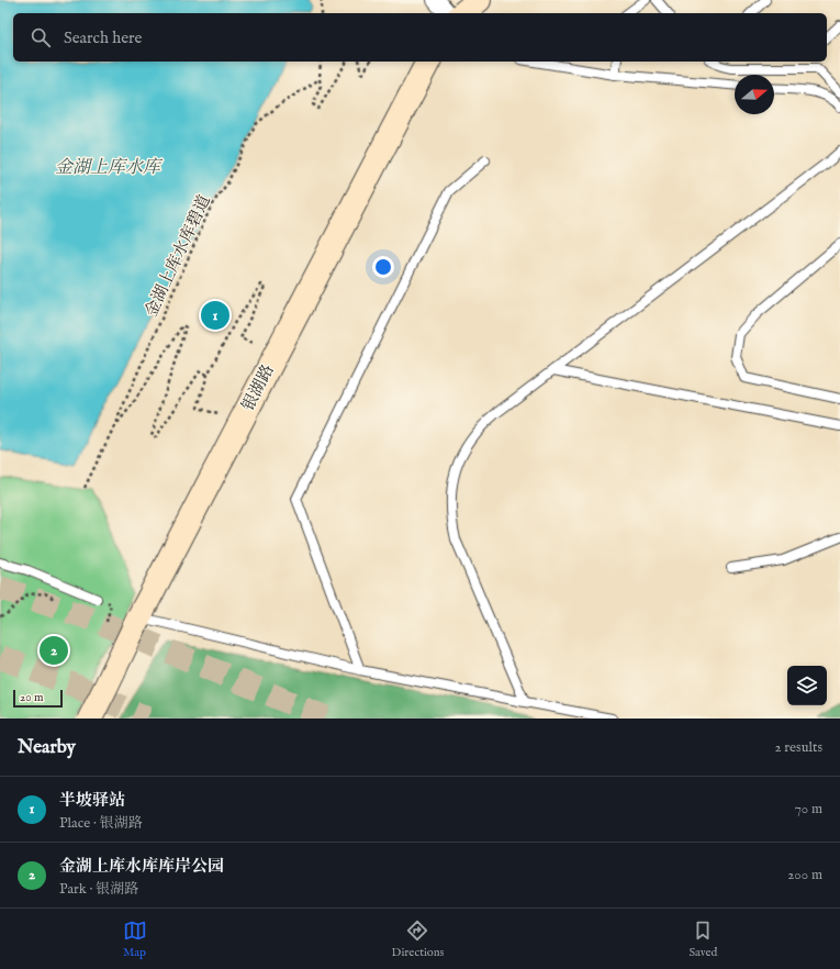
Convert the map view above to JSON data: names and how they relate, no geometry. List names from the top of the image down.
{
  "streets": {
    "street": ["银湖路"],
    "path": ["金湖上库水库碧道"]
  },
  "water": ["金湖上库水库"],
  "scale_bar": "20 m",
  "north": "right",
  "page": {
    "search": "Search here",
    "pins": ["1", "2"],
    "scale": "20 m",
    "heading": ["Nearby", "2 results"],
    "list": [
      {
        "mark": "1",
        "name": "半坡驿站",
        "note": "Place · 银湖路",
        "value": "70 m"
      },
      {
        "mark": "2",
        "name": "金湖上库水库库岸公园",
        "note": "Park · 银湖路",
        "value": "200 m"
      }
    ],
    "nav": ["Map", "Directions", "Saved"]
  }
}
